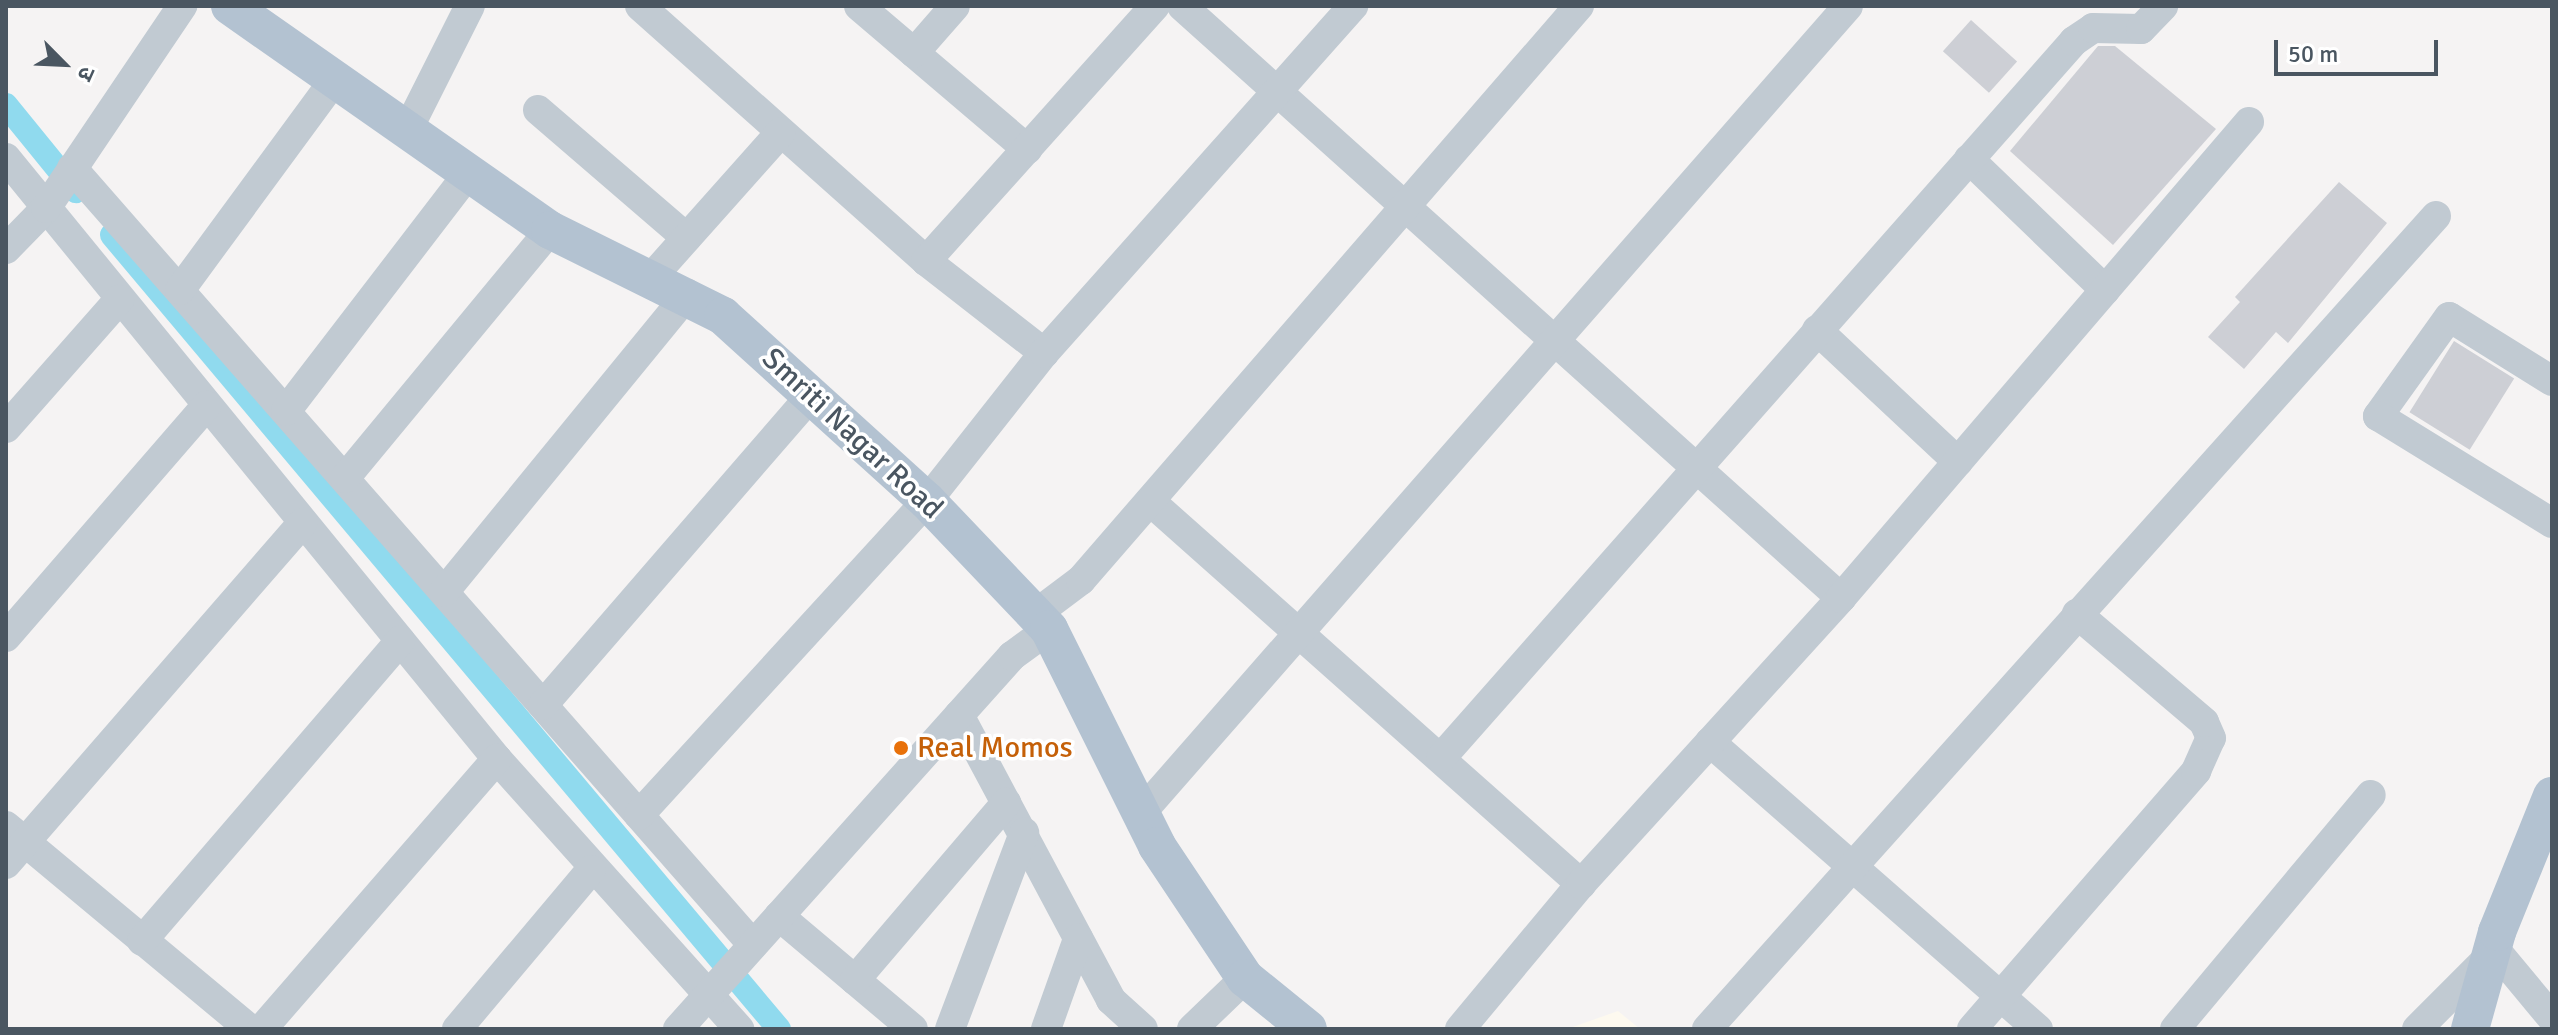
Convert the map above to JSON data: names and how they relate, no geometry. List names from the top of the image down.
{
  "streets": {
    "main road": ["Smriti Nagar Road"]
  },
  "places": ["Real Momos"],
  "scale_bar": "50 m",
  "north": "bottom right"
}
